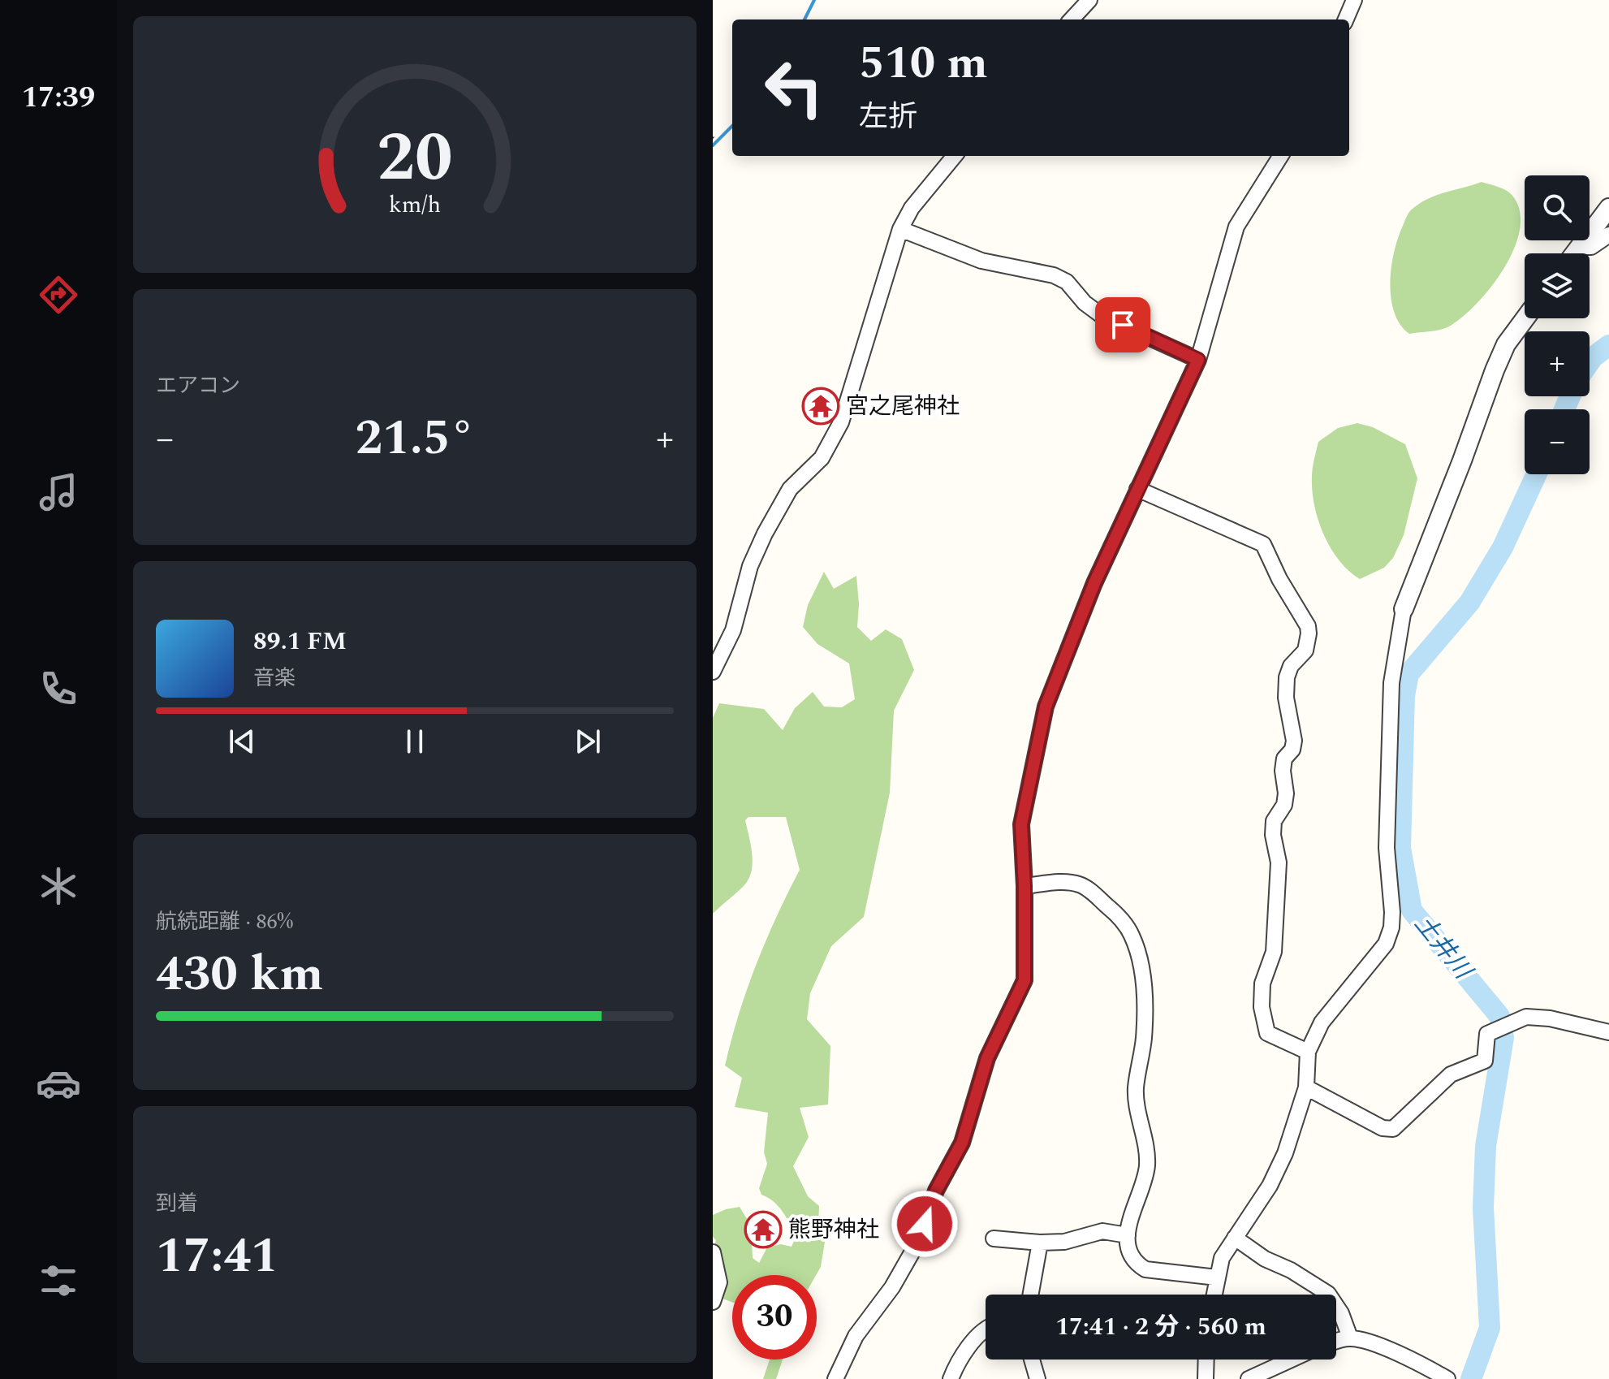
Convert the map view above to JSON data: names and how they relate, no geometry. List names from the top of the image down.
{
  "water": ["土井川"],
  "places": {
    "temple": ["宮之尾神社", "熊野神社"]
  },
  "page": {
    "tabs": "17:39",
    "turn": ["510 m", "左折"],
    "map_buttons": ["+", "−"],
    "tile": [
      "エアコン",
      ["航続距離 · 86%", "430 km"],
      ["到着", "17:41"]
    ],
    "heat": ["−", "21.5°", "+"],
    "song": ["89.1 FM", "音楽"],
    "limit": "30",
    "trip": "17:41 · 2 分 · 560 m",
    "gauge": ["20", "km/h"]
  }
}
